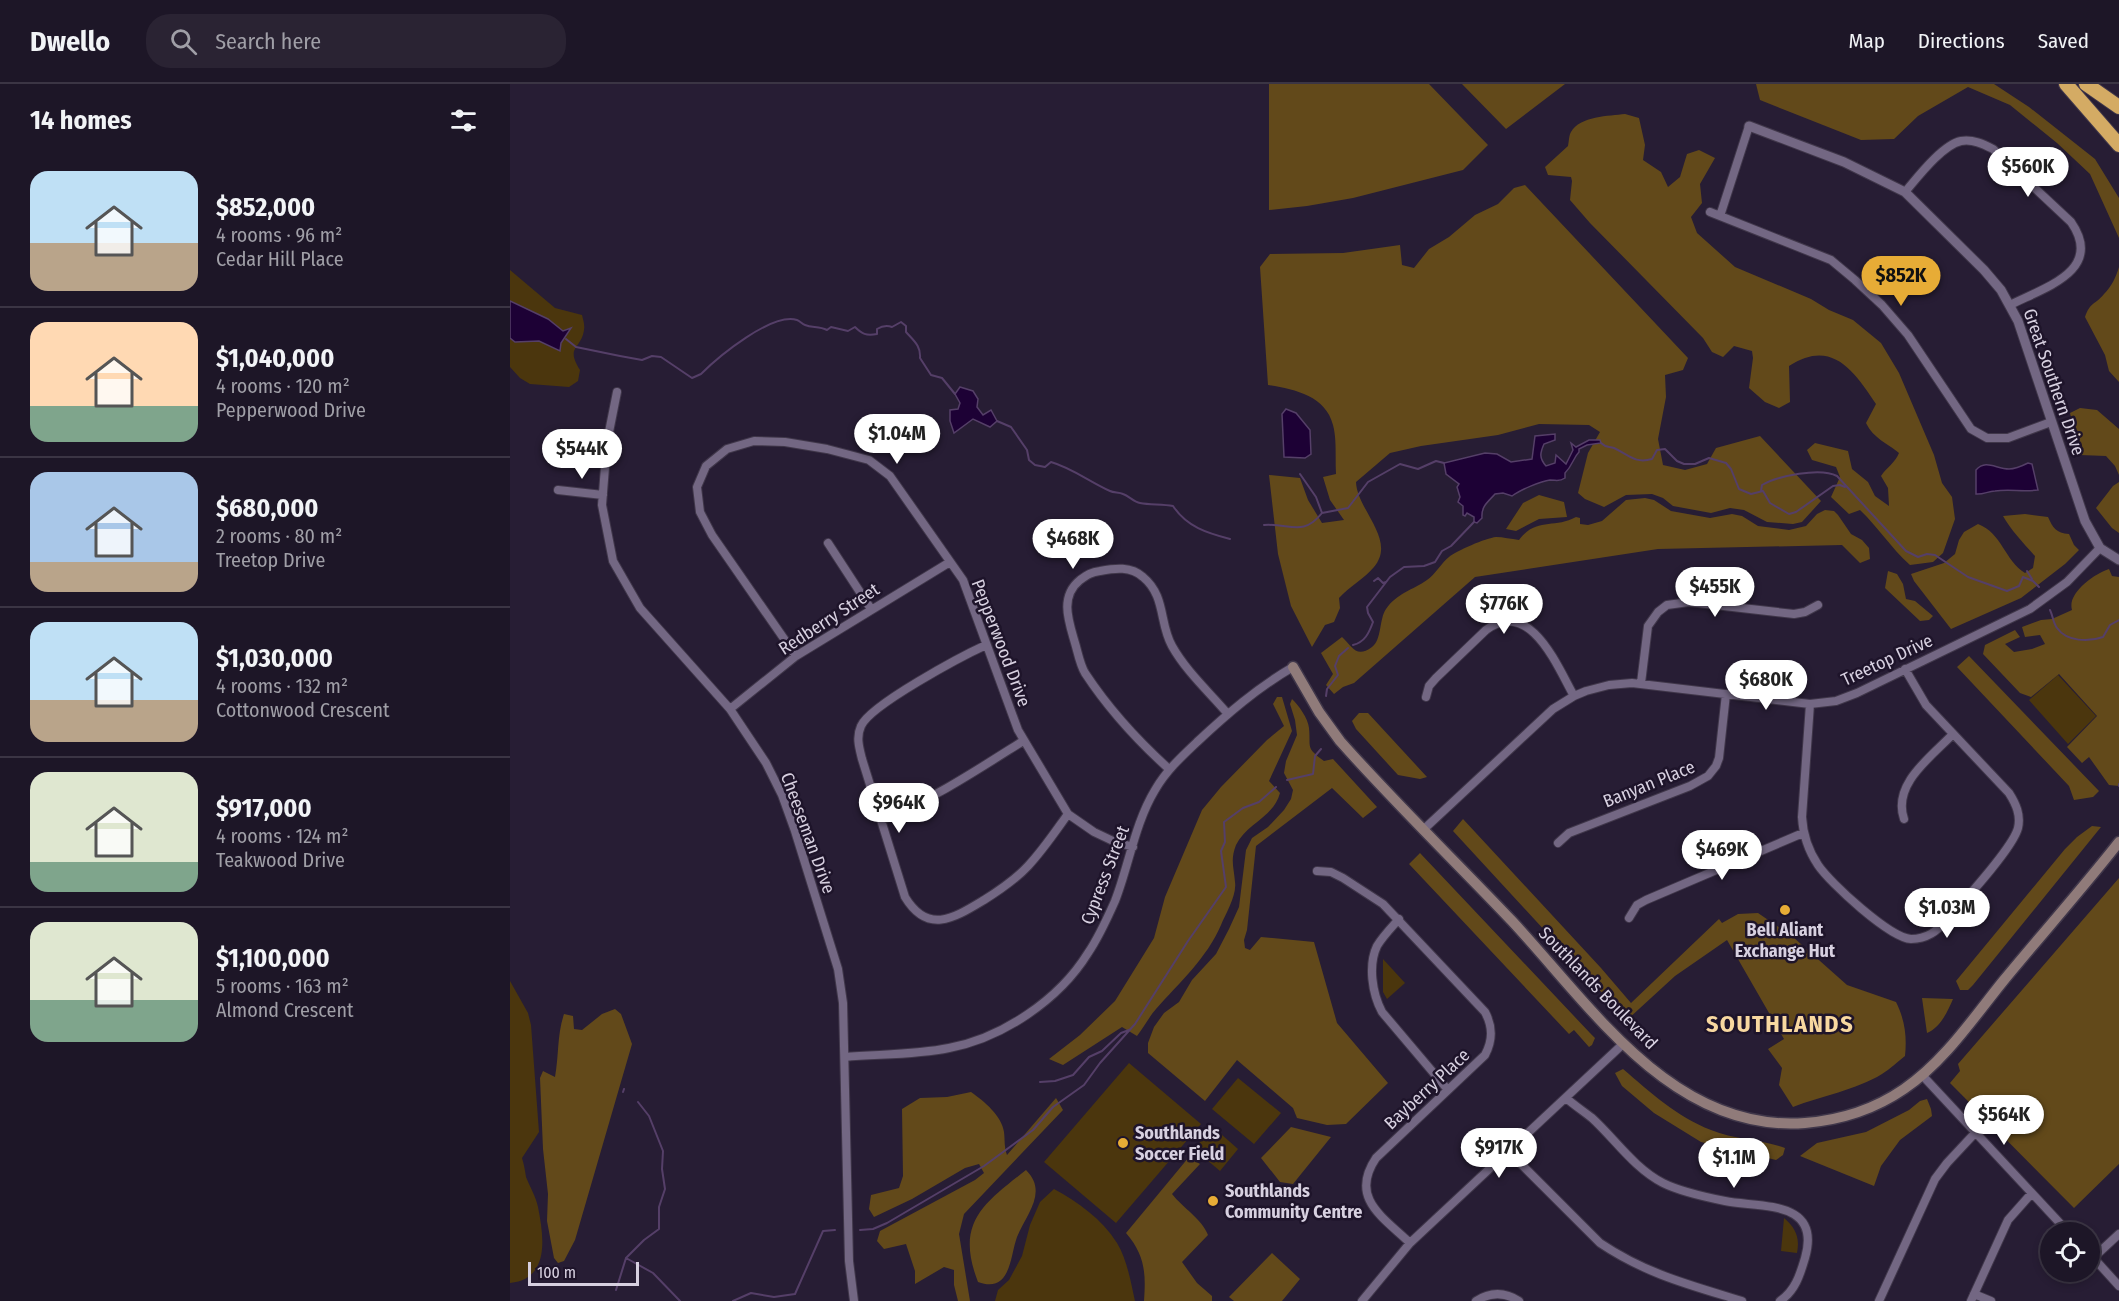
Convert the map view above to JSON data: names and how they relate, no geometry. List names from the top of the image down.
{
  "streets": {
    "main road": ["Southlands Boulevard"],
    "street": [
      "Great Southern Drive",
      "Redberry Street",
      "Pepperwood Drive",
      "Treetop Drive",
      "Banyan Place",
      "Cheeseman Drive",
      "Cypress Street",
      "Bayberry Place"
    ]
  },
  "crossings": [
    ["Great Southern Drive", "Treetop Drive"],
    ["Redberry Street", "Pepperwood Drive"],
    ["Redberry Street", "Cheeseman Drive"],
    ["Pepperwood Drive", "Cypress Street"],
    ["Treetop Drive", "Banyan Place"],
    ["Treetop Drive", "Southlands Boulevard"],
    ["Cheeseman Drive", "Cypress Street"],
    ["Cypress Street", "Southlands Boulevard"]
  ],
  "districts": ["SOUTHLANDS"],
  "places": ["Bell Aliant Exchange Hut", "Southlands Soccer Field", "Southlands Community Centre"],
  "scale_bar": "100 m",
  "page": {
    "header": "Dwello",
    "search": "Search here",
    "nav": ["Map", "Directions", "Saved"],
    "heading": "14 homes",
    "price": [
      "$560K",
      "$852K",
      "$1.04M",
      "$544K",
      "$468K",
      "$455K",
      "$776K",
      "$680K",
      "$964K",
      "$469K",
      "$1.03M",
      "$564K",
      "$917K",
      "$1.1M"
    ],
    "list": [
      {
        "name": "$852,000",
        "note": "4 rooms · 96 m² · Cedar Hill Place"
      },
      {
        "name": "$1,040,000",
        "note": "4 rooms · 120 m² · Pepperwood Drive"
      },
      {
        "name": "$680,000",
        "note": "2 rooms · 80 m² · Treetop Drive"
      },
      {
        "name": "$1,030,000",
        "note": "4 rooms · 132 m² · Cottonwood Crescent"
      },
      {
        "name": "$917,000",
        "note": "4 rooms · 124 m² · Teakwood Drive"
      },
      {
        "name": "$1,100,000",
        "note": "5 rooms · 163 m² · Almond Crescent"
      }
    ],
    "scale": "100 m"
  }
}
